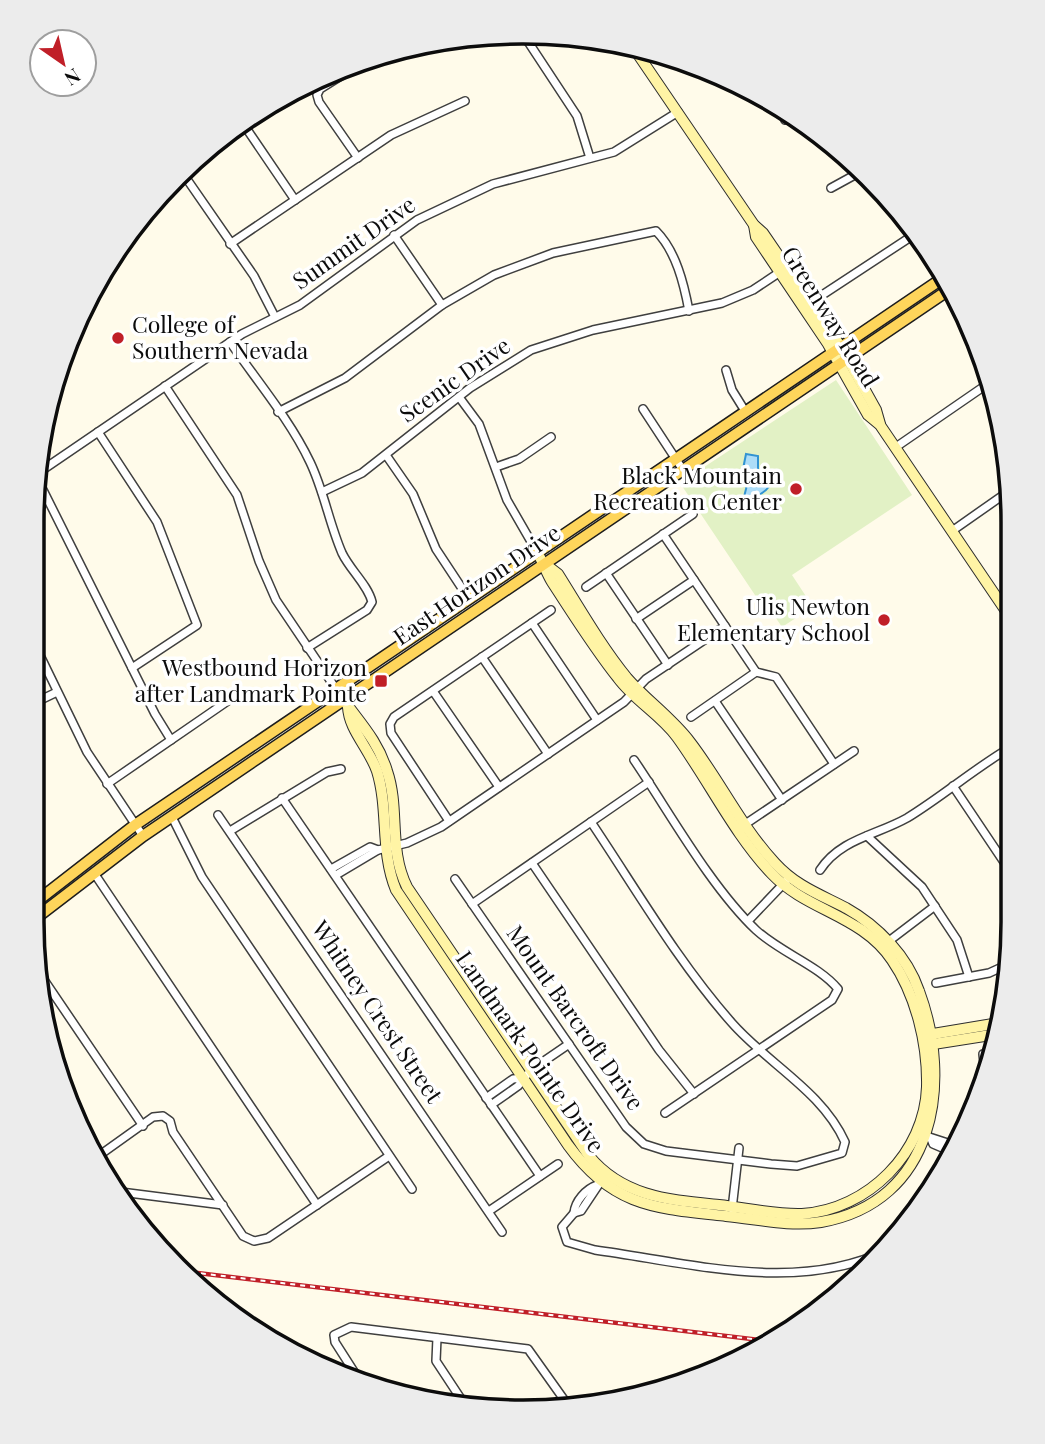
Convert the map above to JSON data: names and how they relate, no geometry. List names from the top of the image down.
{
  "streets": {
    "main road": ["East Horizon Drive"],
    "street": [
      "Summit Drive",
      "Greenway Road",
      "Scenic Drive",
      "Whitney Crest Street",
      "Mount Barcroft Drive",
      "Landmark Pointe Drive"
    ]
  },
  "crossings": [
    ["Summit Drive", "Greenway Road"],
    ["Greenway Road", "Scenic Drive"],
    ["Greenway Road", "East Horizon Drive"],
    ["East Horizon Drive", "Landmark Pointe Drive"]
  ],
  "places": {
    "other": ["College of Southern Nevada", "Black Mountain Recreation Center", "Ulis Newton Elementary School"],
    "transit": ["Westbound Horizon after Landmark Pointe"]
  },
  "north": "bottom right"
}
